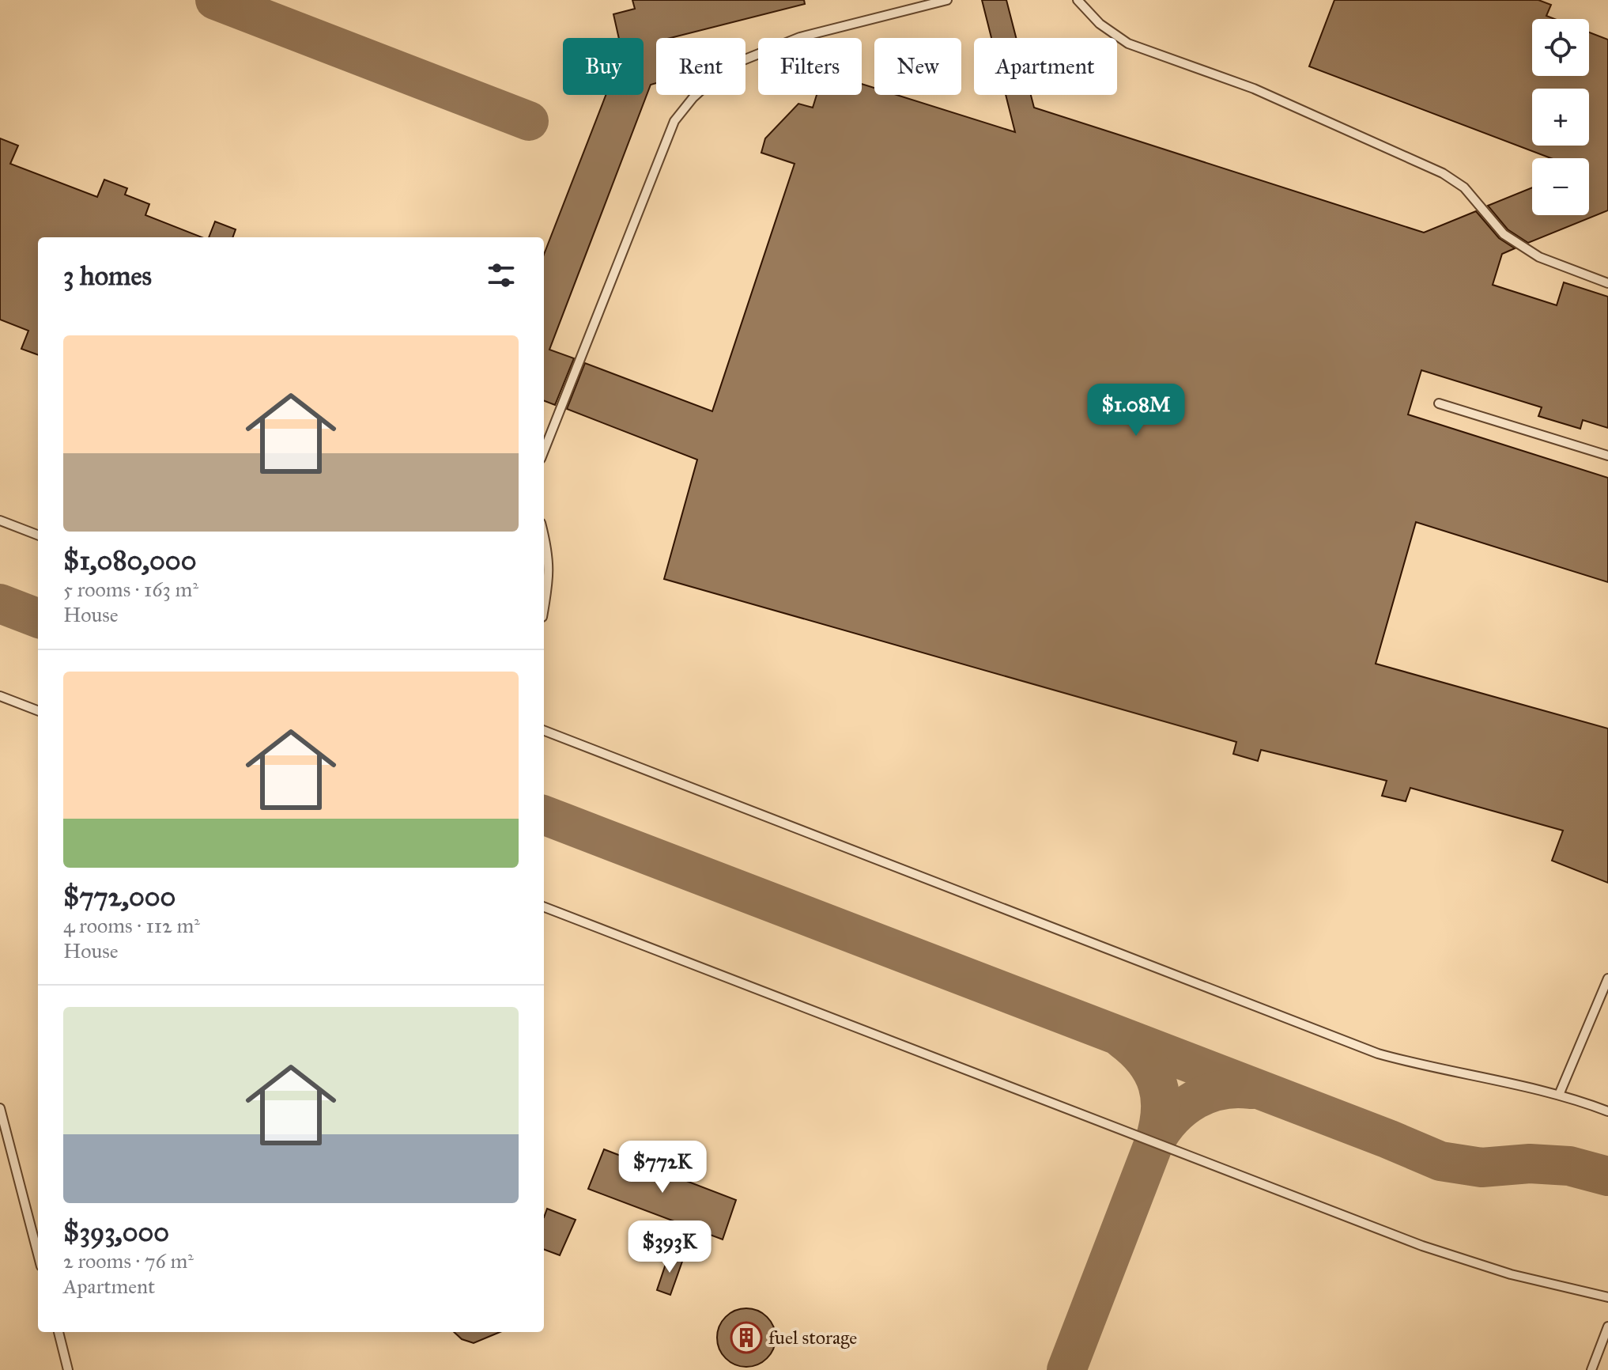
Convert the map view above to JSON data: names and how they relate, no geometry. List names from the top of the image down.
{
  "places": {
    "building": ["fuel storage"]
  },
  "page": {
    "map_buttons": ["+", "−"],
    "chip": [
      "Buy",
      "Rent",
      "Filters",
      "New",
      "Apartment"
    ],
    "heading": "3 homes",
    "list": [
      {
        "name": "$1,080,000",
        "note": "5 rooms · 163 m² · House"
      },
      {
        "name": "$772,000",
        "note": "4 rooms · 112 m² · House"
      },
      {
        "name": "$393,000",
        "note": "2 rooms · 76 m² · Apartment"
      }
    ],
    "price": ["$1.08M", "$772K", "$393K"]
  }
}
